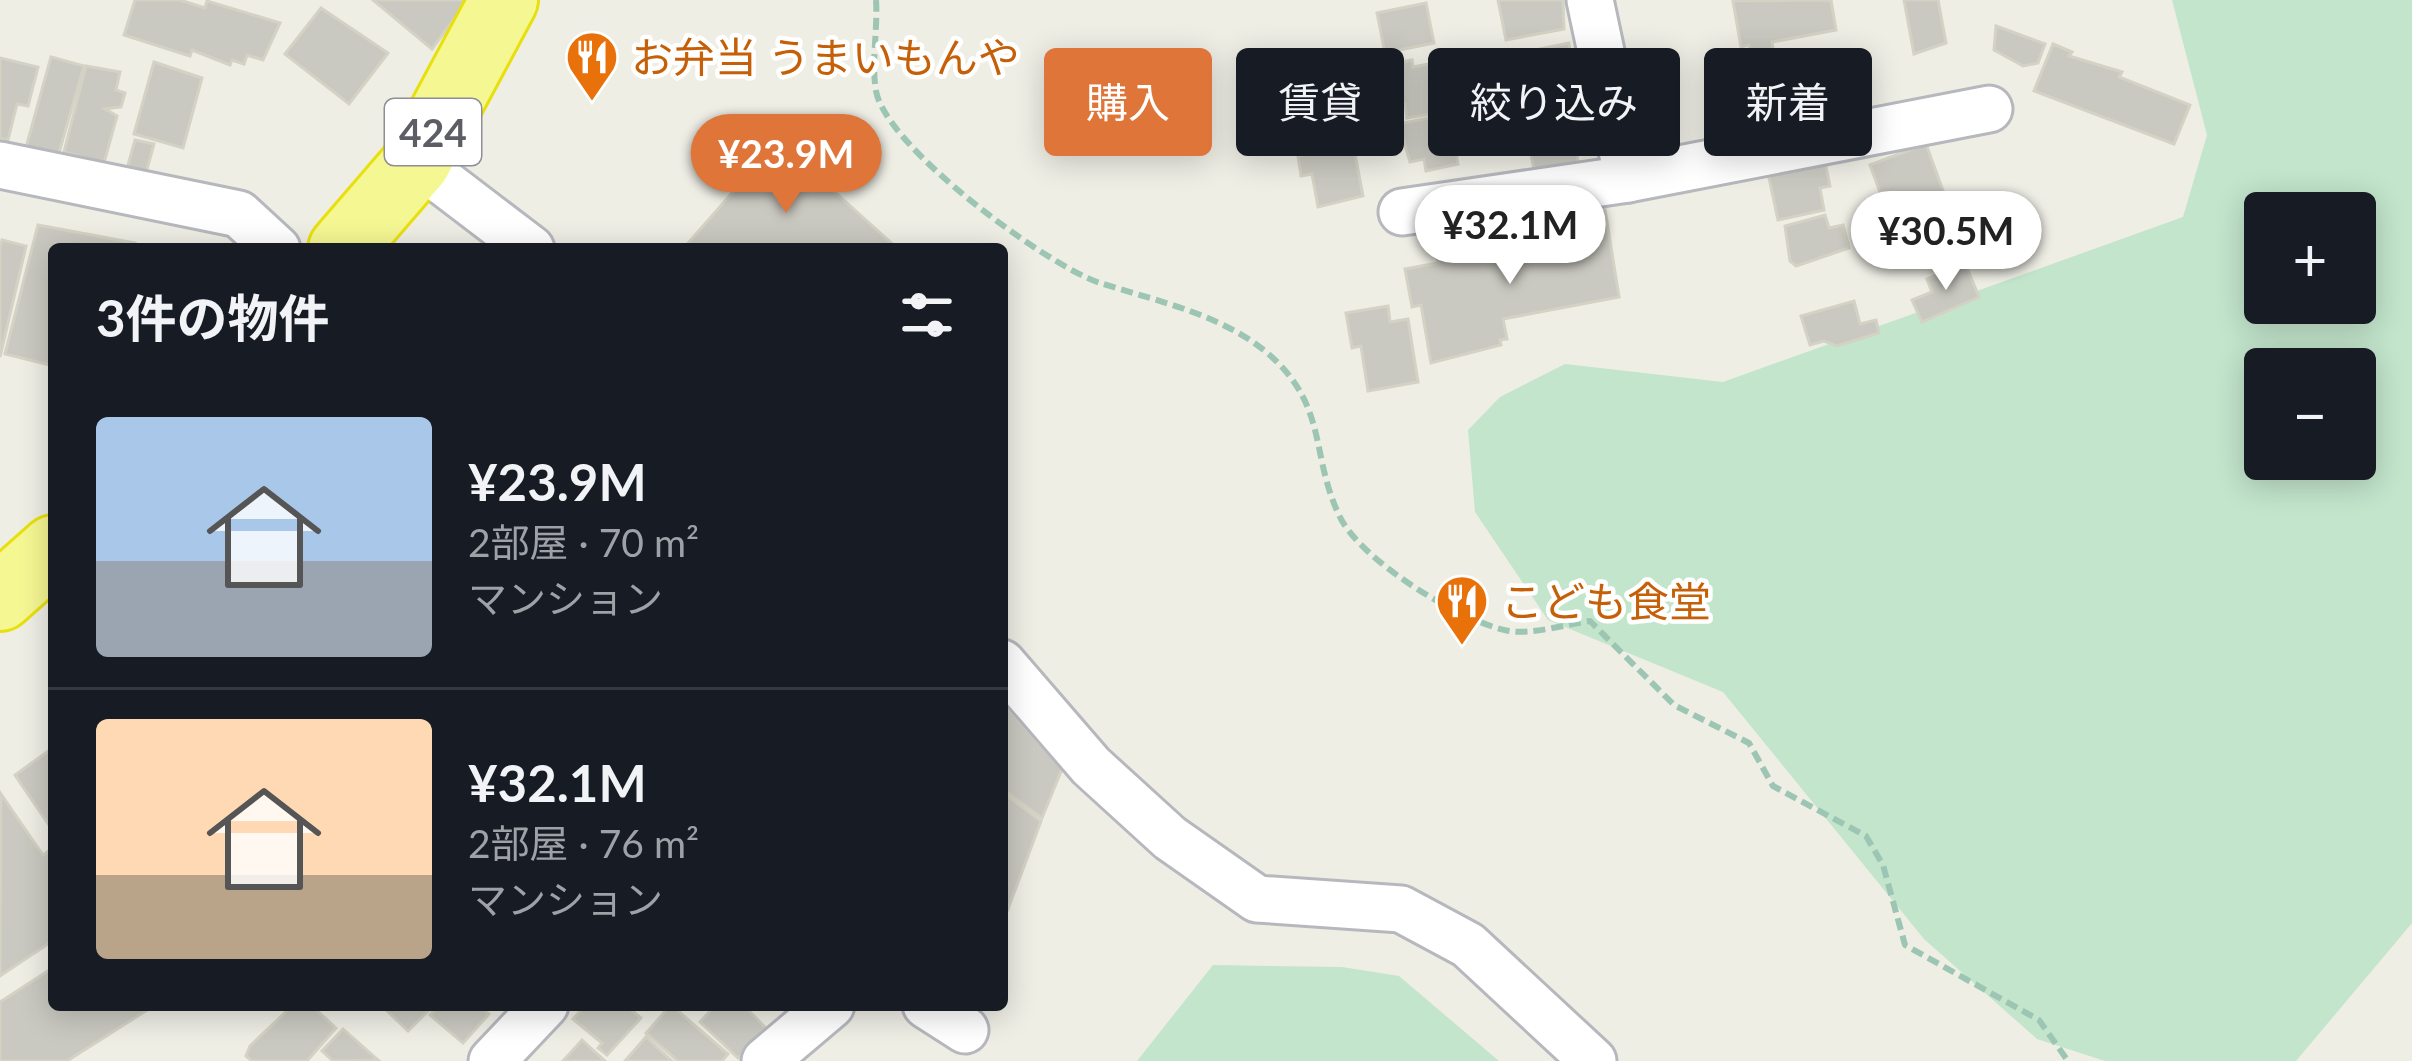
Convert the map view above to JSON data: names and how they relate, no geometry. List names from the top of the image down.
{
  "streets": {
    "highway": ["424"]
  },
  "places": {
    "restaurant": ["お弁当 うまいもんや", "こども食堂"]
  },
  "page": {
    "chip": [
      "購入",
      "賃貸",
      "絞り込み",
      "新着"
    ],
    "price": ["¥23.9M", "¥32.1M", "¥30.5M"],
    "map_buttons": ["+", "−"],
    "heading": "3件の物件",
    "list": [
      {
        "name": "¥23.9M",
        "note": "2部屋 · 70 m² · マンション"
      },
      {
        "name": "¥32.1M",
        "note": "2部屋 · 76 m² · マンション"
      }
    ]
  }
}
